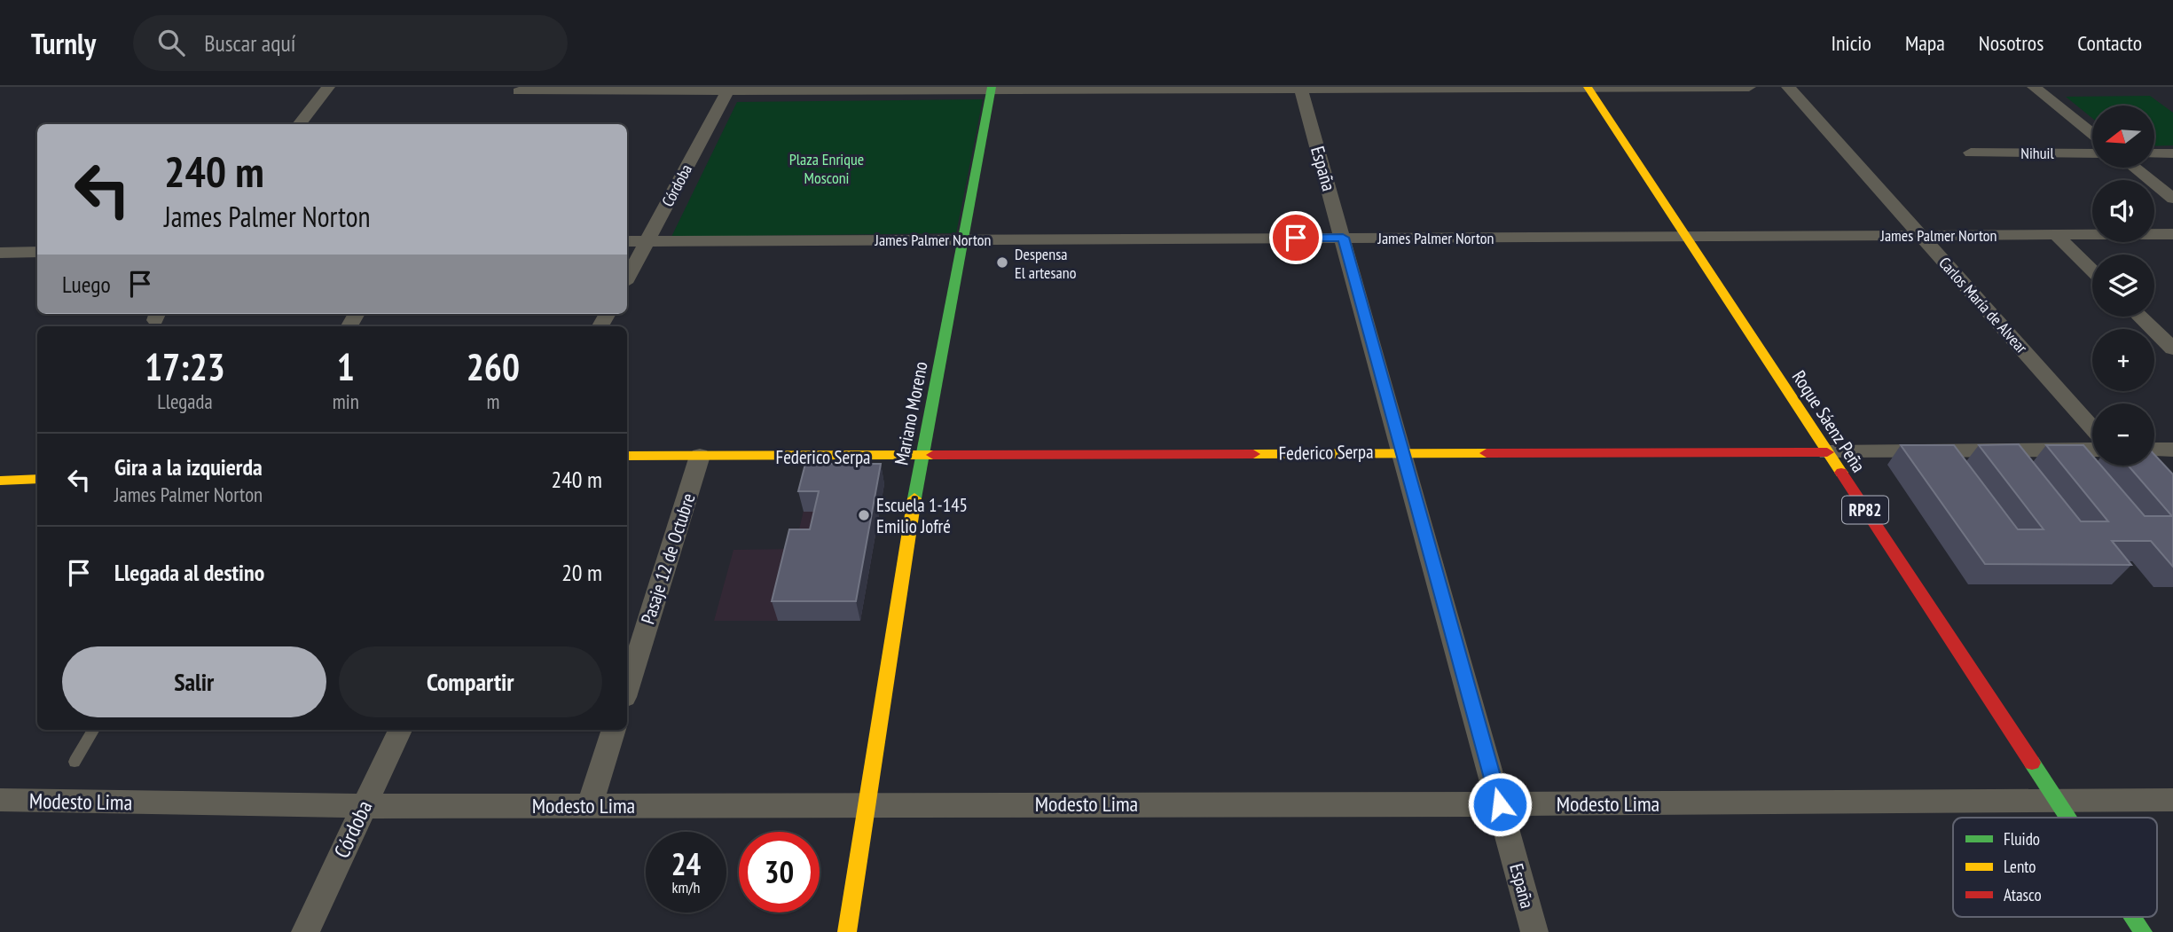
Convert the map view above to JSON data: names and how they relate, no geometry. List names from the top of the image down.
{
  "streets": {
    "street": [
      "Nihuil",
      "España",
      "Córdoba",
      "James Palmer Norton",
      "Carlos María de Alvear",
      "Mariano Moreno",
      "Roque Sáenz Peña",
      "Federico Serpa",
      "RP82",
      "Pasaje 12 de Octubre",
      "Modesto Lima"
    ]
  },
  "crossings": [
    ["España", "James Palmer Norton"],
    ["España", "Federico Serpa"],
    ["España", "Modesto Lima"],
    ["Córdoba", "James Palmer Norton"],
    ["Córdoba", "Modesto Lima"],
    ["James Palmer Norton", "Carlos María de Alvear"],
    ["James Palmer Norton", "Mariano Moreno"],
    ["James Palmer Norton", "Roque Sáenz Peña"],
    ["Mariano Moreno", "Federico Serpa"],
    ["Mariano Moreno", "Modesto Lima"],
    ["Roque Sáenz Peña", "Federico Serpa"],
    ["Roque Sáenz Peña", "Modesto Lima"],
    ["Federico Serpa", "Pasaje 12 de Octubre"]
  ],
  "parks": ["Plaza Enrique Mosconi"],
  "places": ["Despensa El artesano", "Escuela 1-145 Emilio Jofré"],
  "legend": ["Fluido", "Lento", "Atasco"],
  "north": "left",
  "page": {
    "header": "Turnly",
    "search": "Buscar aquí",
    "nav": [
      "Inicio",
      "Mapa",
      "Nosotros",
      "Contacto"
    ],
    "map_buttons": ["+", "−"],
    "turn": ["240 m", "James Palmer Norton"],
    "then": "Luego",
    "eta": [
      "17:23",
      "Llegada",
      "1",
      "min",
      "260",
      "m"
    ],
    "list": [
      {
        "name": "Gira a la izquierda",
        "note": "James Palmer Norton",
        "value": "240 m"
      },
      {
        "name": "Llegada al destino",
        "value": "20 m"
      }
    ],
    "buttons": ["Salir", "Compartir"],
    "speed": "24 km/h",
    "limit": "30"
  }
}
